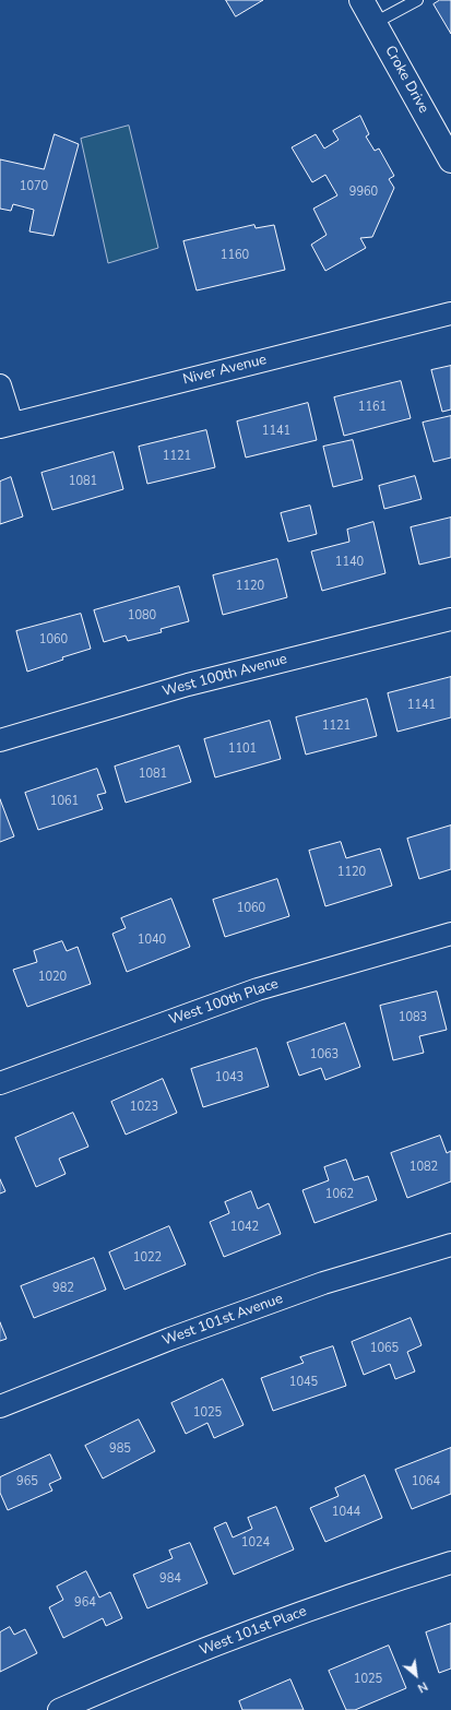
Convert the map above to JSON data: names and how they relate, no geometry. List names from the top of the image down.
{
  "streets": {
    "street": [
      "Croke Drive",
      "Niver Avenue",
      "West 100th Avenue",
      "West 100th Place",
      "West 101st Avenue",
      "West 101st Place"
    ]
  },
  "house_numbers": [
    "1070",
    "9960",
    "1160",
    "1161",
    "1141",
    "1121",
    "1081",
    "1140",
    "1120",
    "1080",
    "1060",
    "1141",
    "1121",
    "1101",
    "1081",
    "1061",
    "1120",
    "1060",
    "1040",
    "1020",
    "1083",
    "1063",
    "1043",
    "1023",
    "1082",
    "1062",
    "1042",
    "1022",
    "982",
    "1065",
    "1045",
    "1025",
    "985",
    "965",
    "1064",
    "1044",
    "1024",
    "984",
    "964",
    "1025"
  ],
  "north": "bottom right"
}
